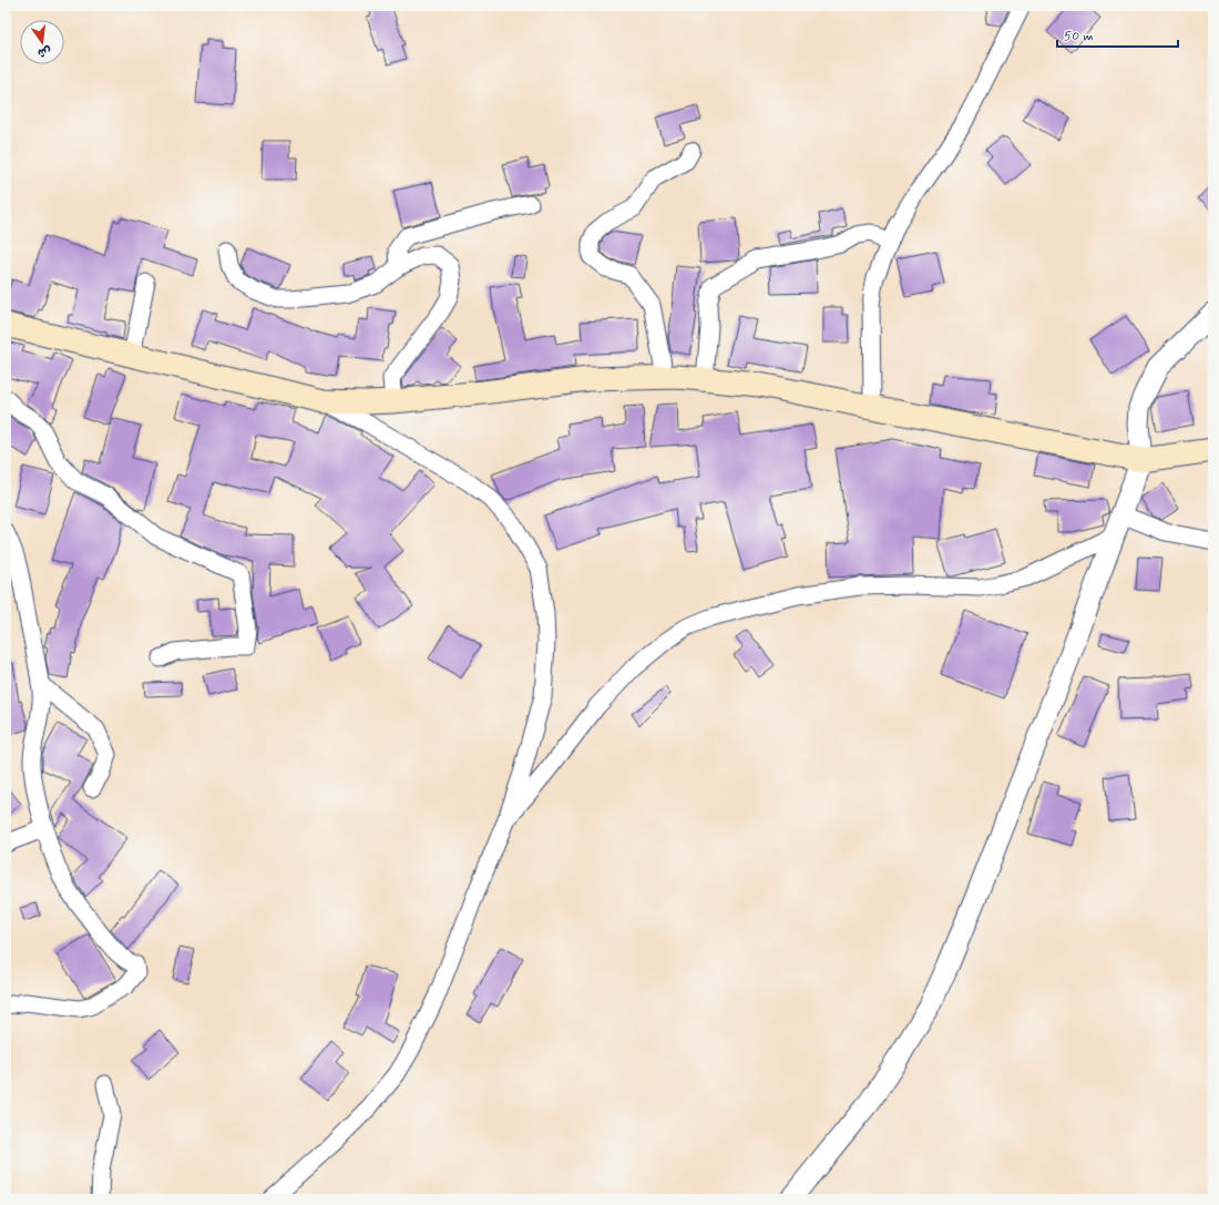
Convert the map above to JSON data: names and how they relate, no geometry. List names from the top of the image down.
{
  "scale_bar": "50 m",
  "north": "bottom"
}
